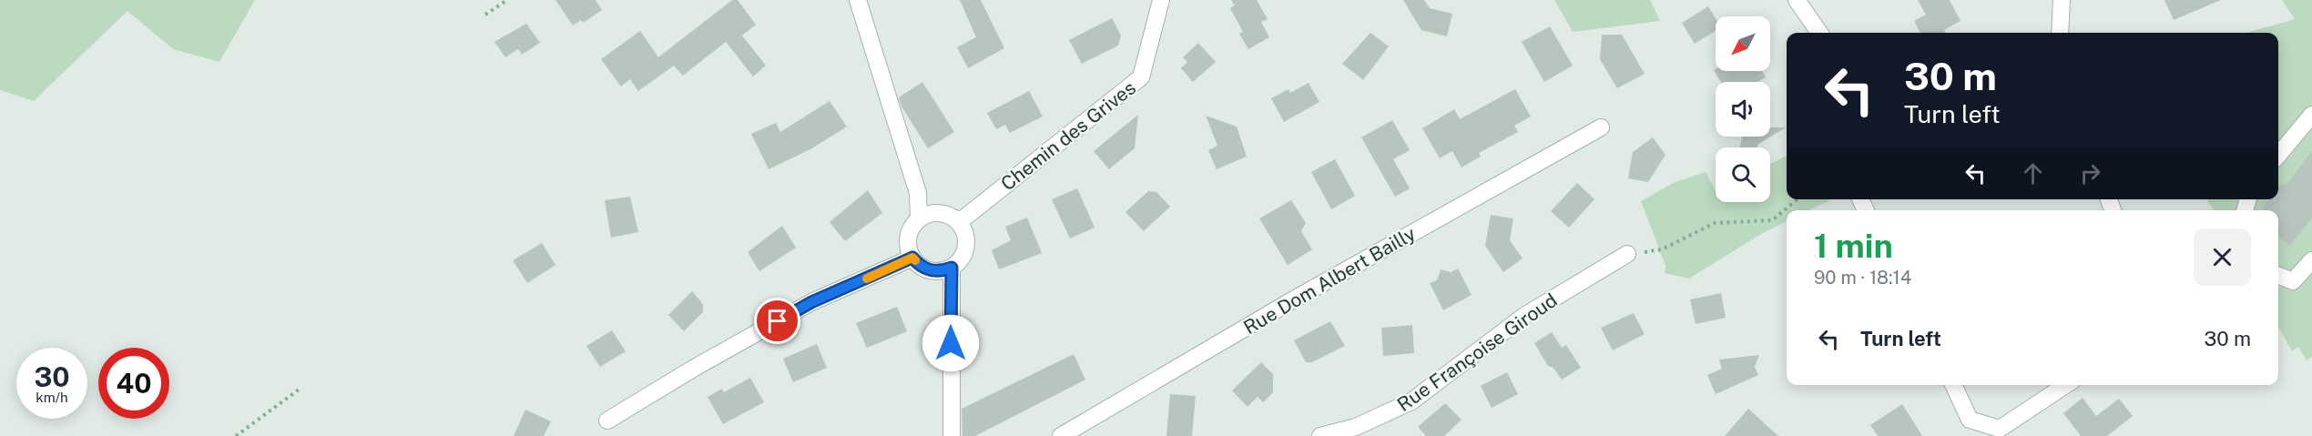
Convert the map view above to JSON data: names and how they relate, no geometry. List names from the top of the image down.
{
  "streets": {
    "street": ["Chemin des Grives", "Rue Dom Albert Bailly", "Rue Françoise Giroud"]
  },
  "north": "bottom left",
  "page": {
    "turn": ["30 m", "Turn left"],
    "heading": ["1 min", "90 m · 18:14"],
    "list": [
      {
        "name": "Turn left",
        "value": "30 m"
      }
    ],
    "speed": "30 km/h",
    "limit": "40"
  }
}
